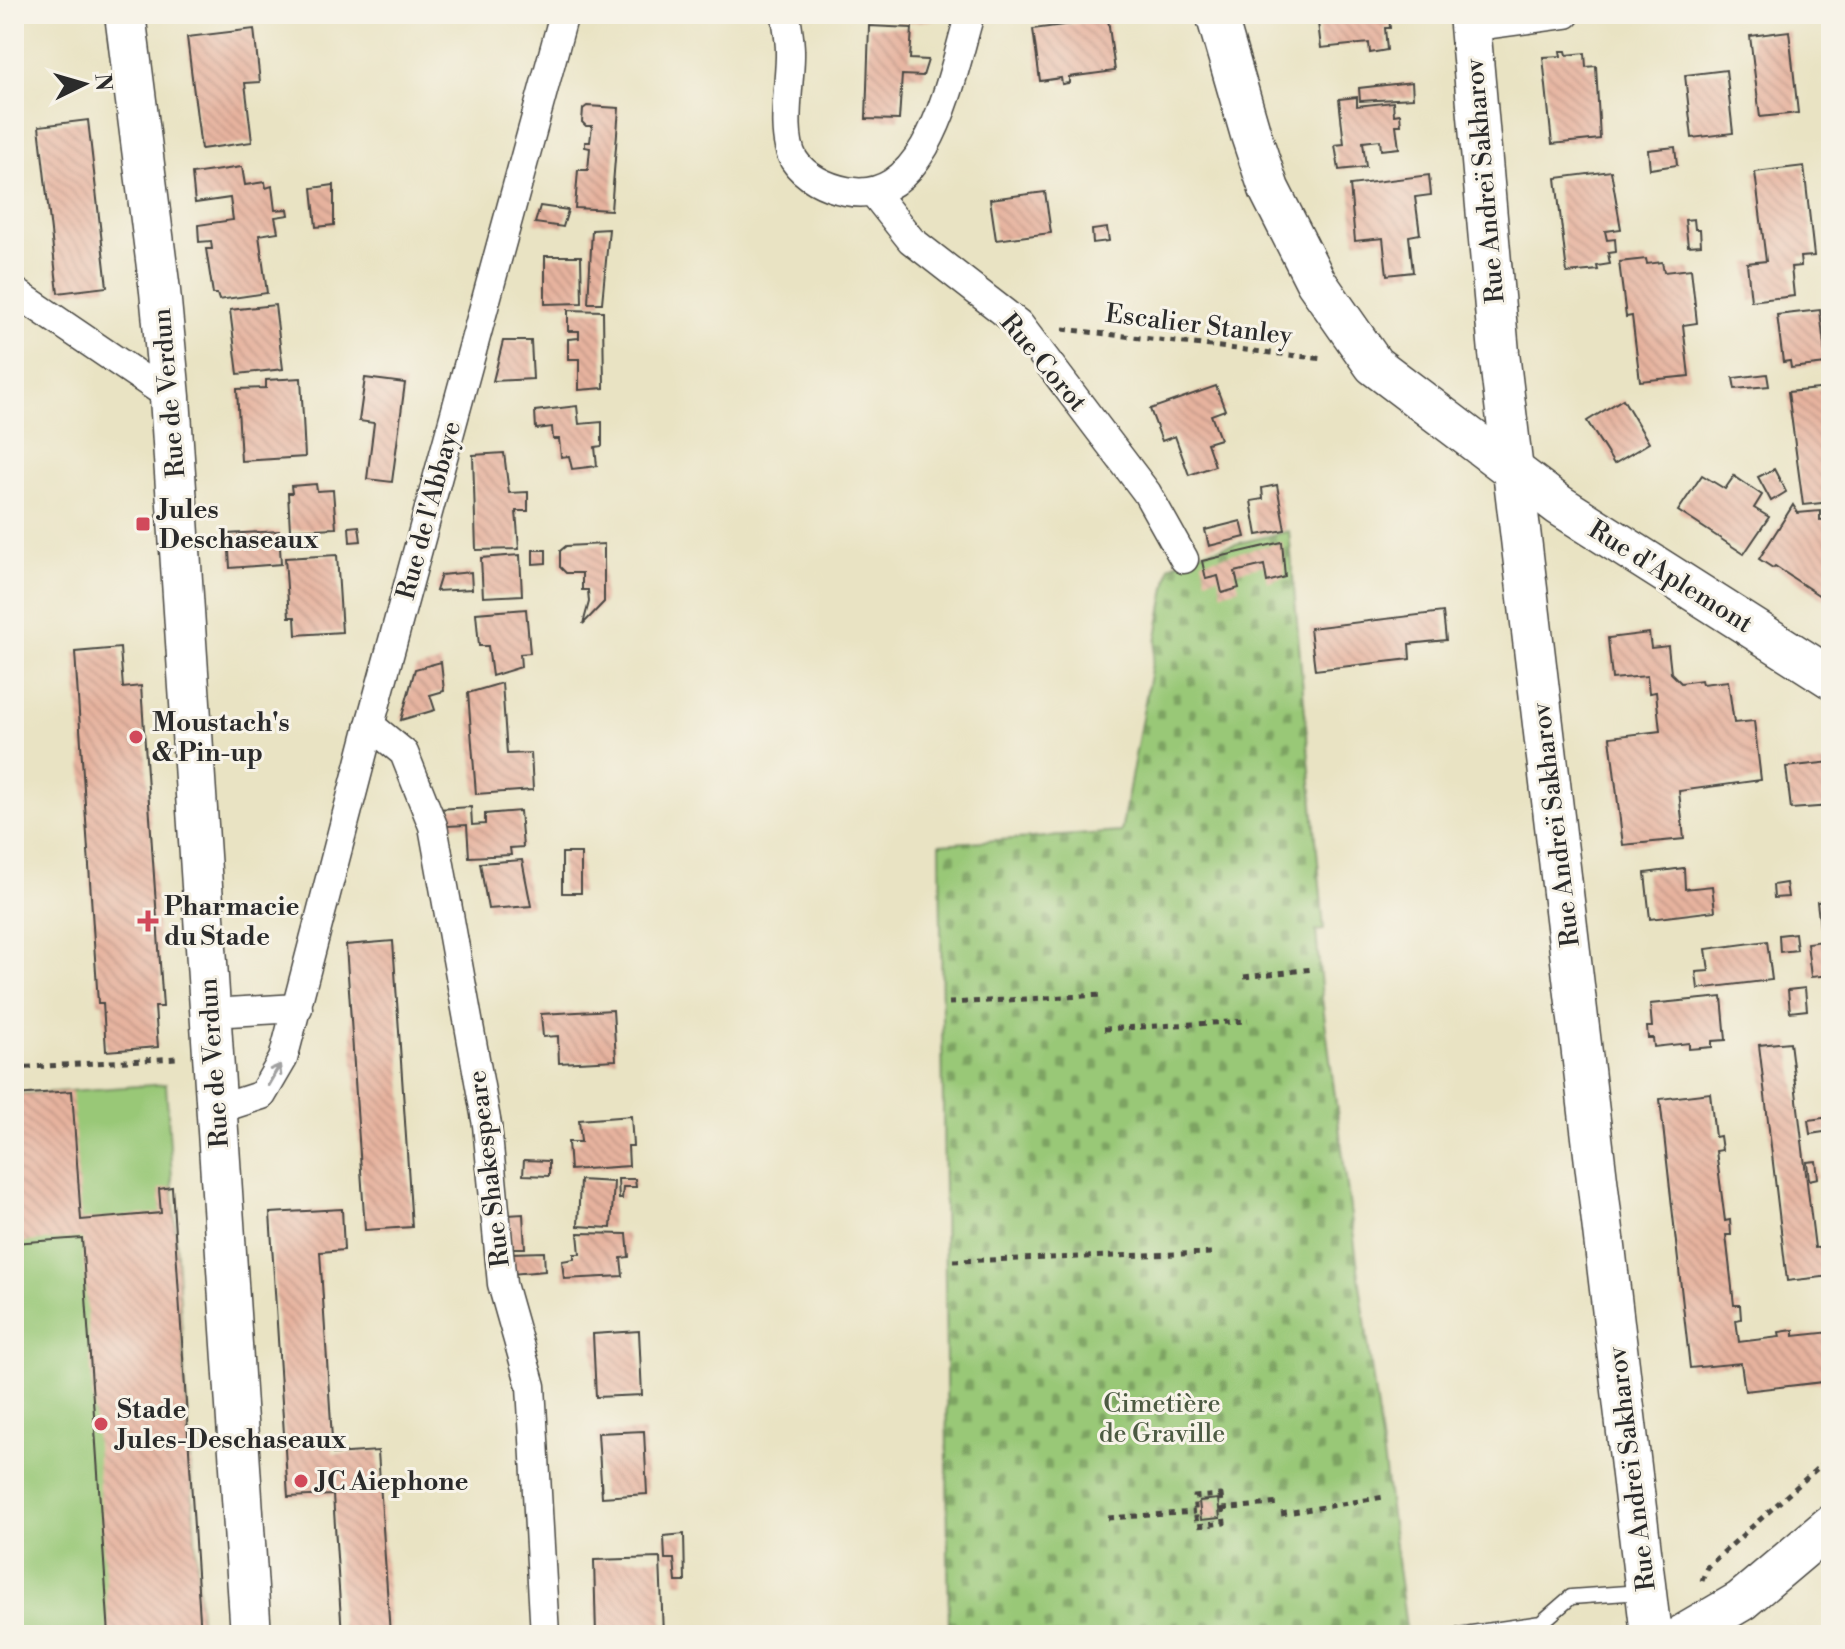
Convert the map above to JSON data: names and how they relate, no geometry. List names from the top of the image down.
{
  "streets": {
    "street": [
      "Rue Andreï Sakharov",
      "Rue Corot",
      "Rue de Verdun",
      "Rue de l'Abbaye",
      "Rue d'Aplemont",
      "Rue Shakespeare"
    ],
    "path": ["Escalier Stanley"]
  },
  "crossings": [
    ["Rue Andreï Sakharov", "Rue d'Aplemont"],
    ["Escalier Stanley", "Rue Corot"],
    ["Escalier Stanley", "Rue d'Aplemont"],
    ["Rue de Verdun", "Rue de l'Abbaye"],
    ["Rue de l'Abbaye", "Rue Shakespeare"]
  ],
  "parks": ["Cimetière de Graville"],
  "places": {
    "transit": ["Jules Deschaseaux"],
    "other": ["Moustach's & Pin-up", "Stade Jules-Deschaseaux", "JC Aiephone"],
    "health": ["Pharmacie du Stade"]
  },
  "north": "right"
}
